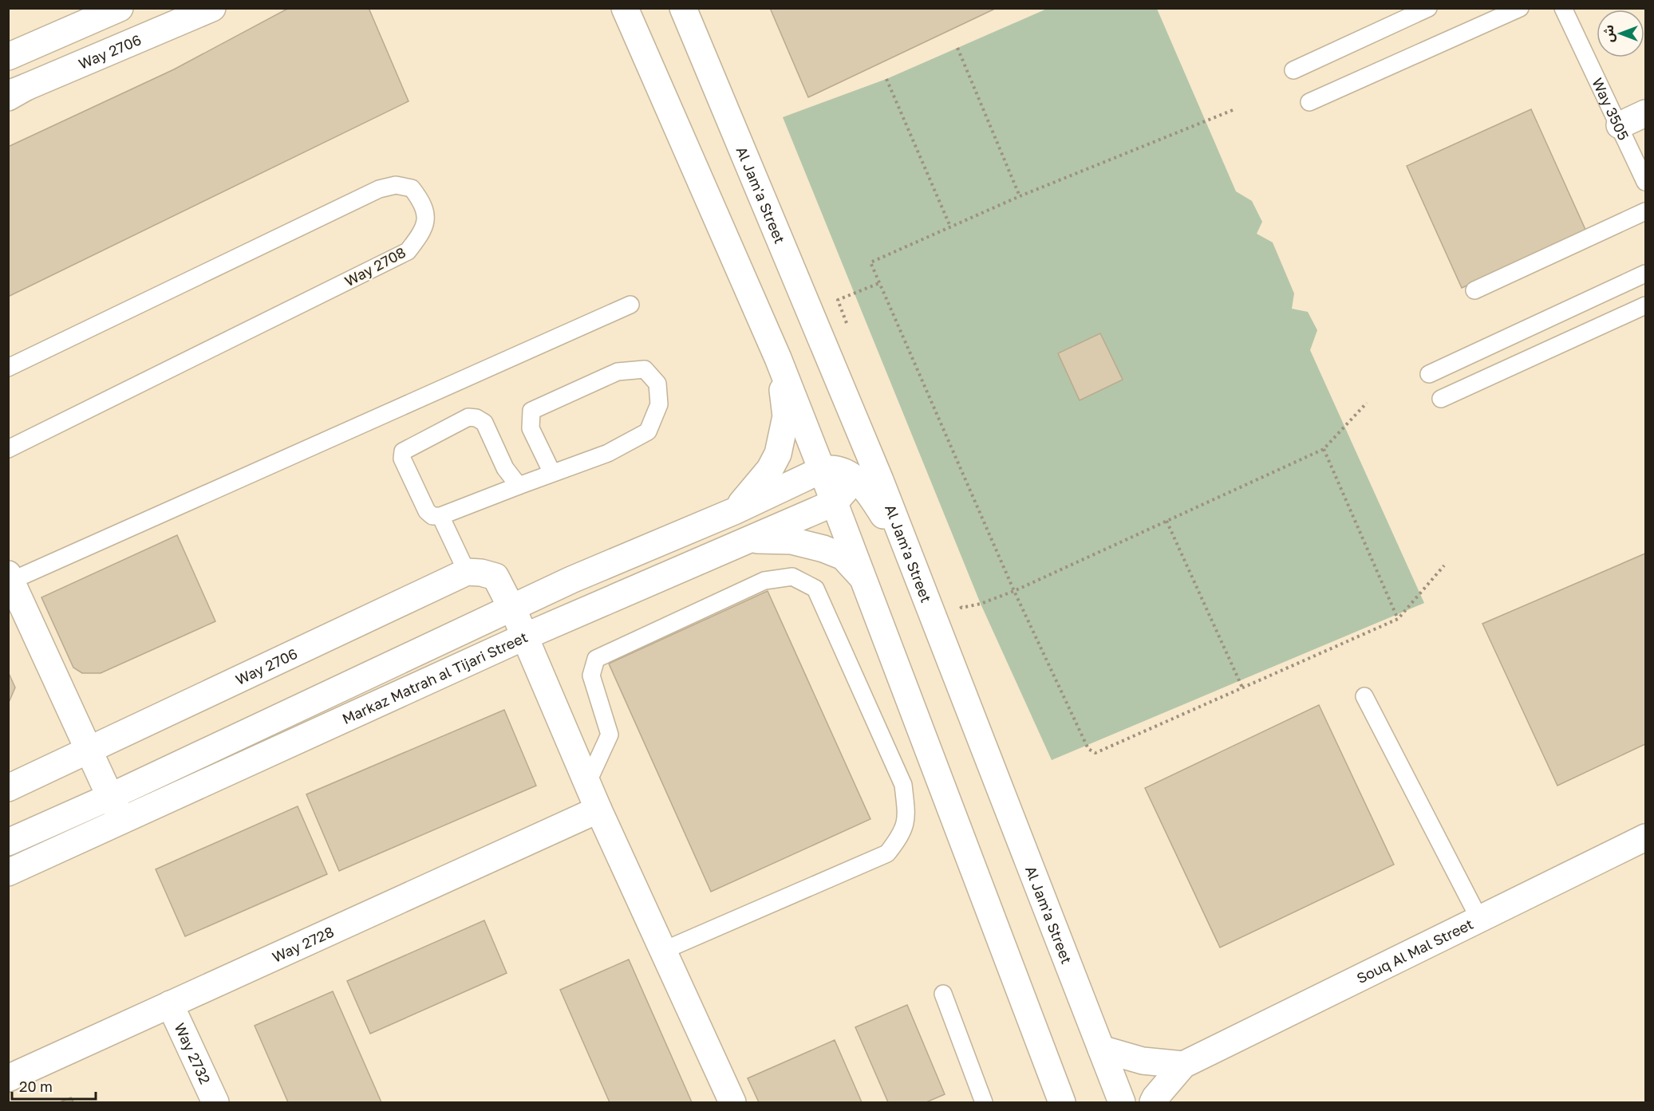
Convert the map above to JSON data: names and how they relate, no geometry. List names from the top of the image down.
{
  "streets": {
    "main road": [
      "Way 2706",
      "Al Jam'a Street",
      "Markaz Matrah al Tijari Street",
      "Way 2728",
      "Souq Al Mal Street",
      "Way 2732"
    ],
    "lane": ["Way 3505", "Way 2708"]
  },
  "crossings": [
    ["Al Jam'a Street", "Markaz Matrah al Tijari Street"],
    ["Way 2728", "Way 2732"]
  ],
  "scale_bar": "20 m",
  "north": "left"
}
